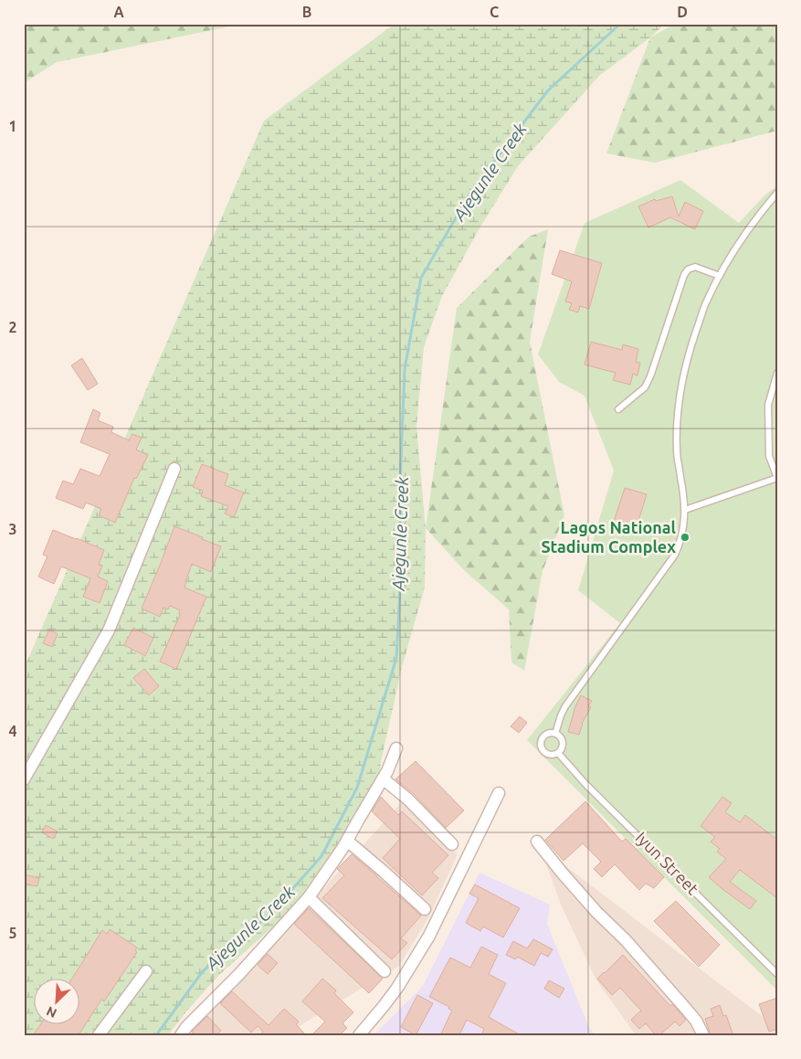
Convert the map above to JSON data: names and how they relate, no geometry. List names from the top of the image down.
{
  "streets": {
    "lane": ["Iyun Street"]
  },
  "water": ["Ajegunle Creek"],
  "places": ["Lagos National Stadium Complex"],
  "north": "bottom left",
  "grid": {
    "columns": [
      "A",
      "B",
      "C",
      "D"
    ],
    "rows": [
      "1",
      "2",
      "3",
      "4",
      "5"
    ]
  }
}
